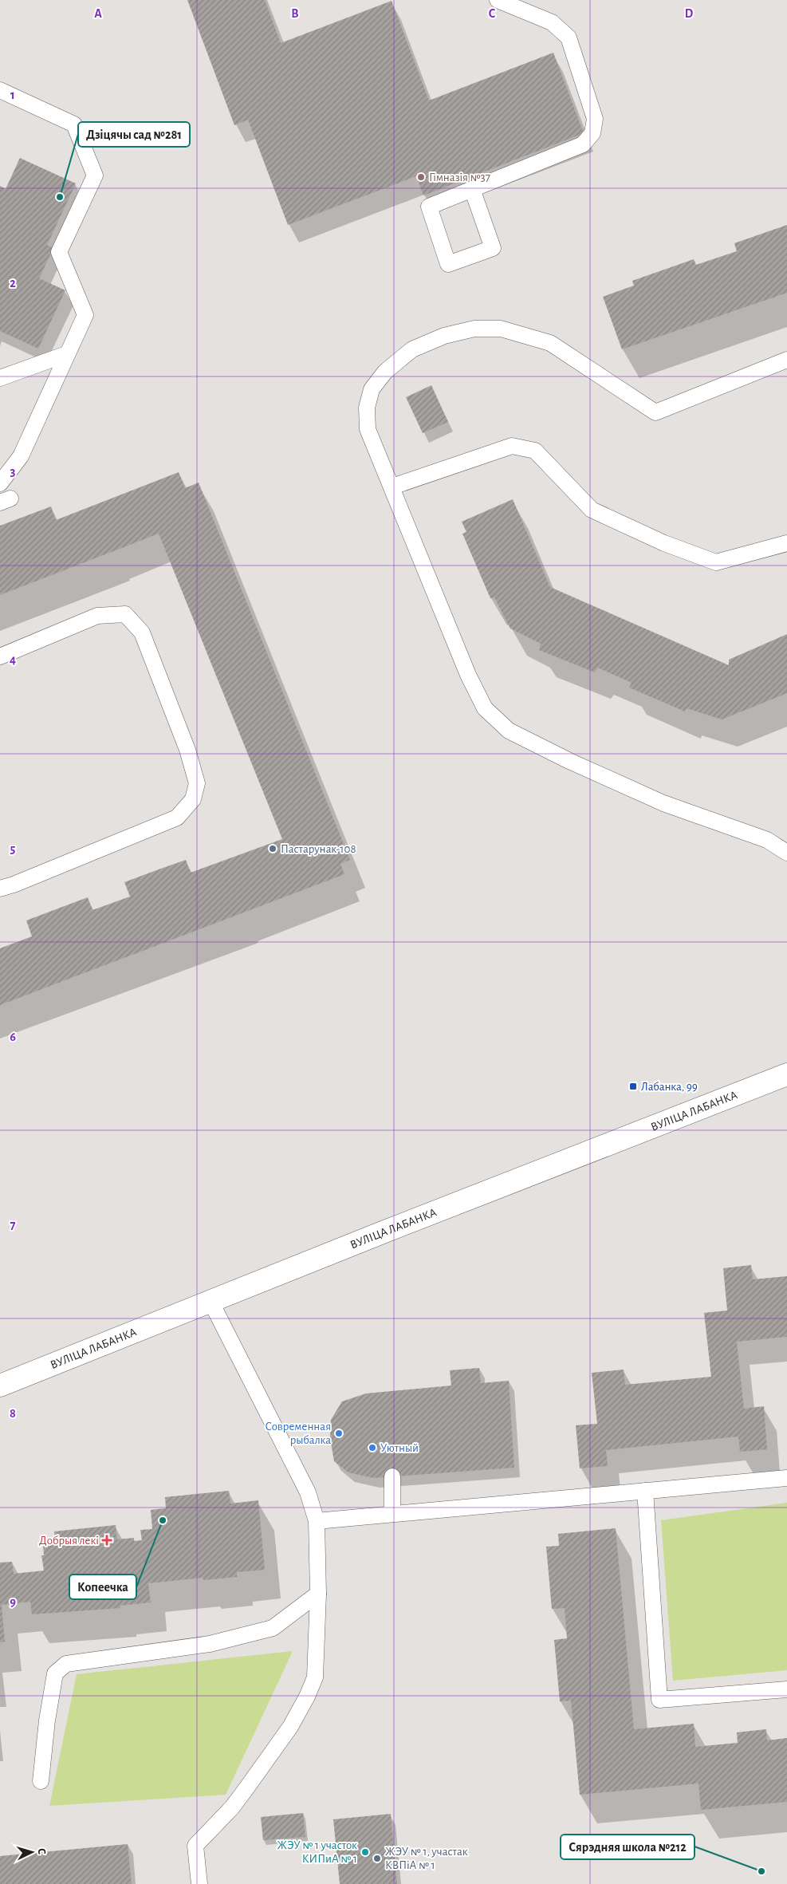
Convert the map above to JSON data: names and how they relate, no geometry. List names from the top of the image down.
{
  "streets": {
    "main road": ["ВУЛІЦА ЛАБАНКА"]
  },
  "places": {
    "other": [
      "Гімназія №37",
      "Дзіцячы сад №281",
      "Пастарунак-108",
      "Современная рыбалка",
      "Уютный",
      "Копеечка",
      "ЖЭУ № 1 участок КИПиА № 1",
      "ЖЭУ № 1, участак КВПіА № 1",
      "Сярэдняя школа №212"
    ],
    "transit": ["Лабанка, 99"],
    "health": ["Добрыя лекі"]
  },
  "north": "right",
  "grid": {
    "columns": [
      "A",
      "B",
      "C",
      "D"
    ],
    "rows": [
      "1",
      "2",
      "3",
      "4",
      "5",
      "6",
      "7",
      "8",
      "9"
    ]
  }
}
